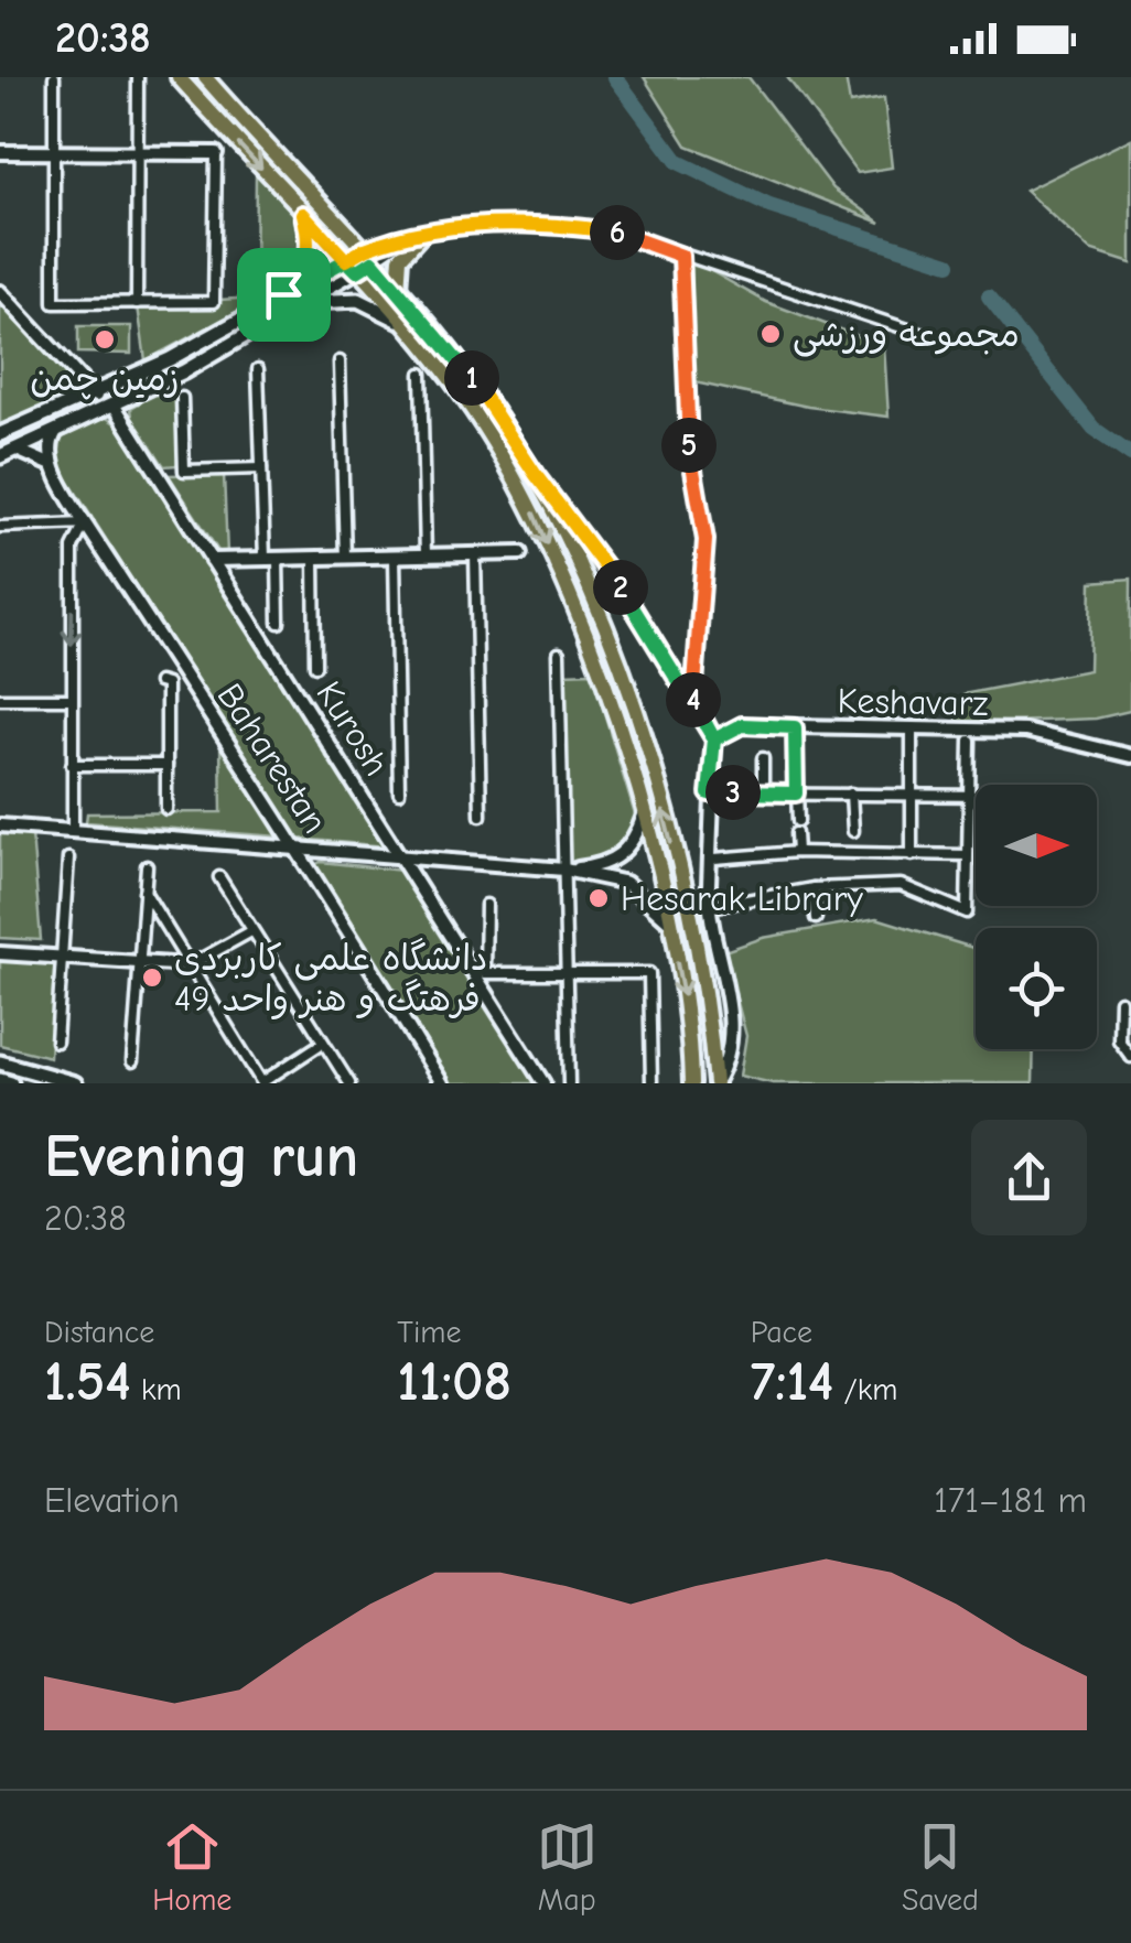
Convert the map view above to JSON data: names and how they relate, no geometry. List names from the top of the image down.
{
  "streets": {
    "street": ["Keshavarz", "Kurosh", "Baharestan"]
  },
  "places": [
    "مجموعه ورزشی",
    "زمین چمن",
    "Hesarak Library",
    "دانشگاه علمی کاربردی فرهتگ و هنر واحد 49"
  ],
  "north": "right",
  "page": {
    "status": "20:38",
    "pins": [
      "6",
      "1",
      "5",
      "2",
      "4",
      "3"
    ],
    "heading": ["Evening run", "20:38"],
    "stats": [
      ["Distance", "1.54 km"],
      ["Time", "11:08"],
      ["Pace", "7:14 /km"]
    ],
    "chart": ["Elevation", "171–181 m"],
    "tabs": ["Home", "Map", "Saved"]
  }
}
